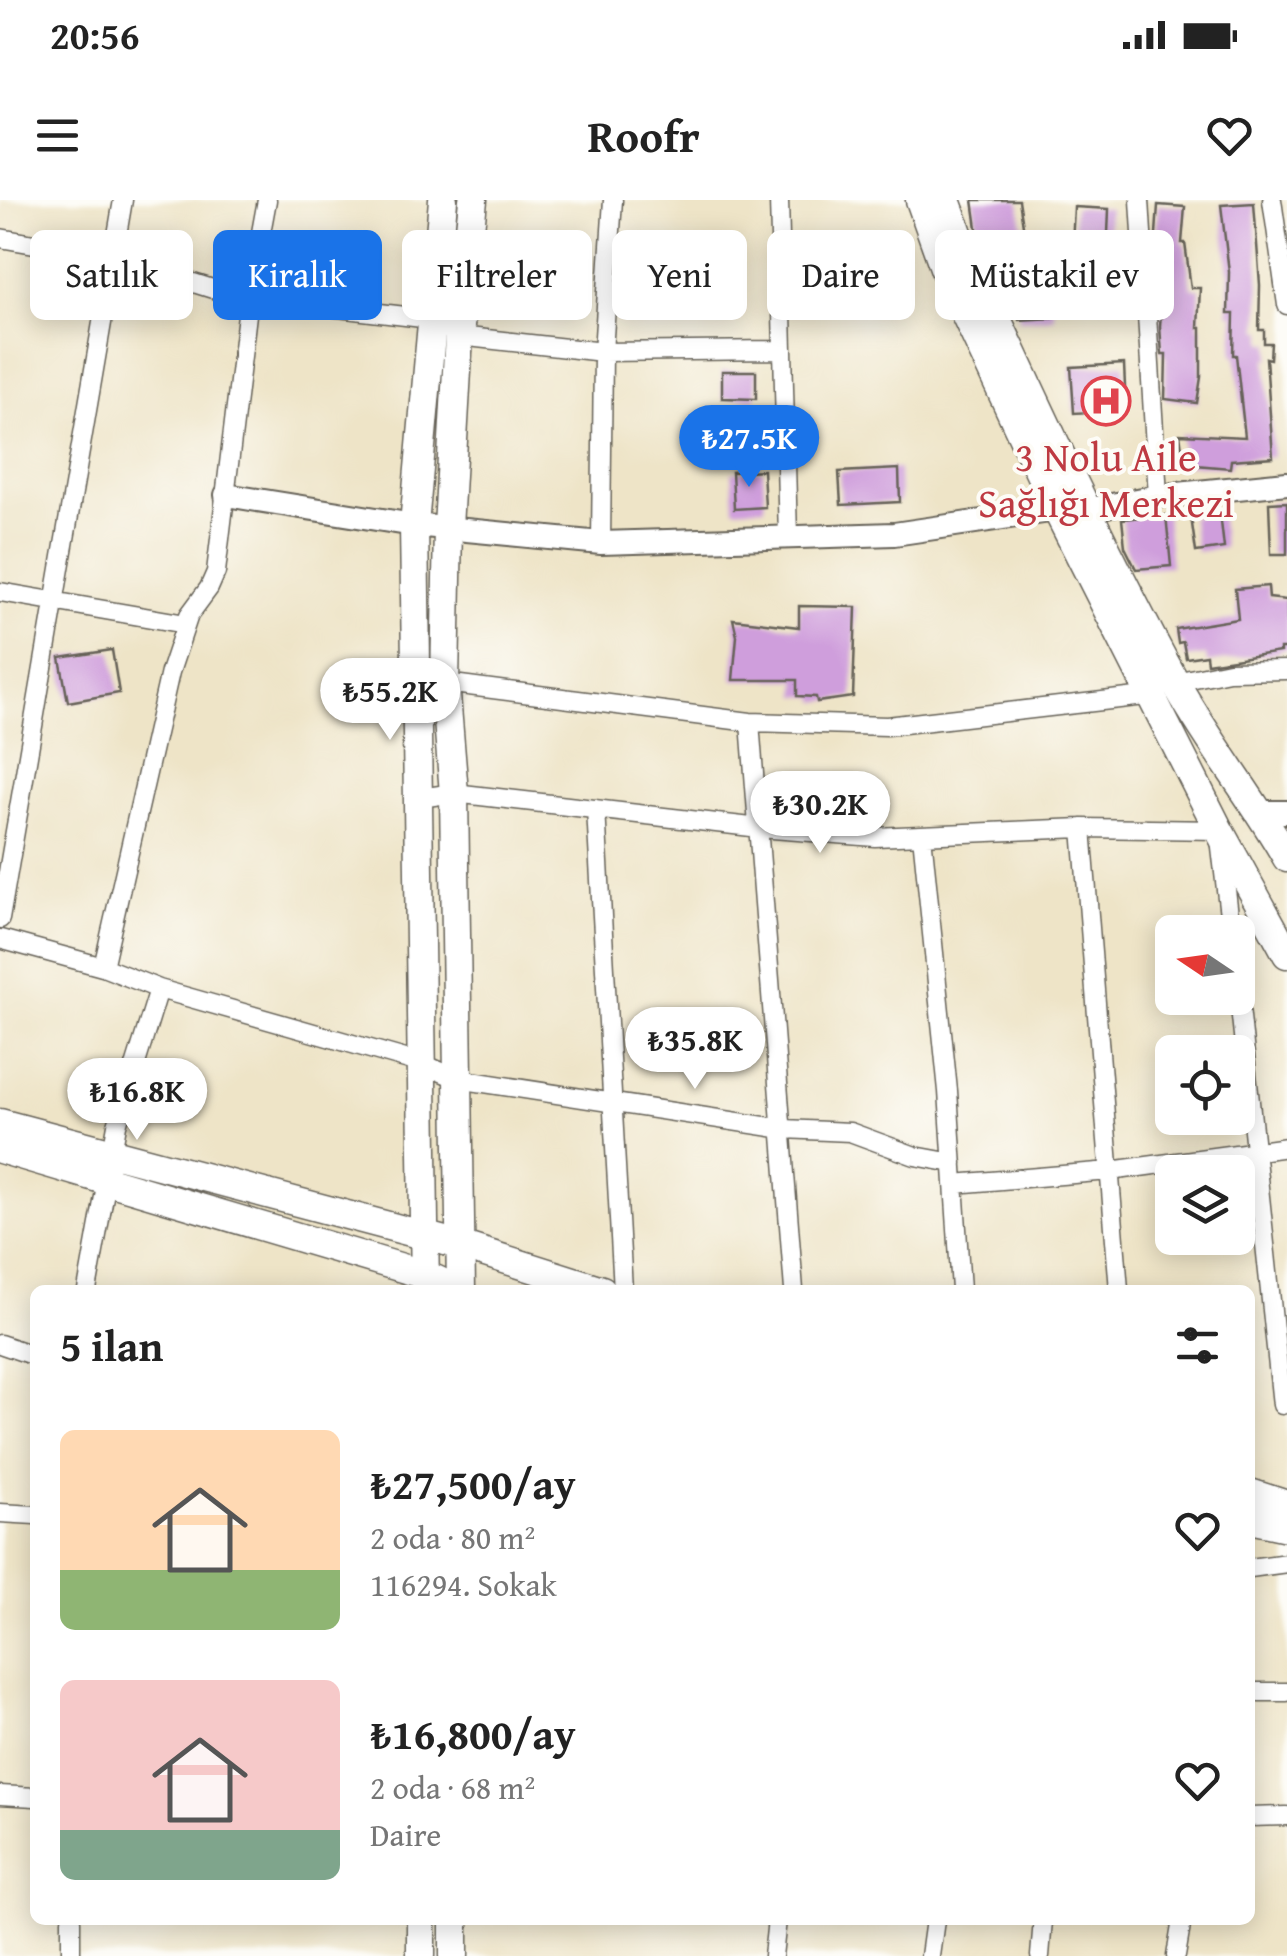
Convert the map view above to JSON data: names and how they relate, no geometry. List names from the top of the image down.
{
  "places": {
    "hospital": ["3 Nolu Aile Sağlığı Merkezi"]
  },
  "north": "left",
  "page": {
    "status": "20:56",
    "header": "Roofr",
    "chip": [
      "Satılık",
      "Kiralık",
      "Filtreler",
      "Yeni",
      "Daire",
      "Müstakil ev"
    ],
    "price": [
      "₺27.5K",
      "₺55.2K",
      "₺30.2K",
      "₺35.8K",
      "₺16.8K"
    ],
    "heading": "5 ilan",
    "list": [
      {
        "name": "₺27,500/ay",
        "note": "2 oda · 80 m² · 116294. Sokak"
      },
      {
        "name": "₺16,800/ay",
        "note": "2 oda · 68 m² · Daire"
      }
    ]
  }
}
